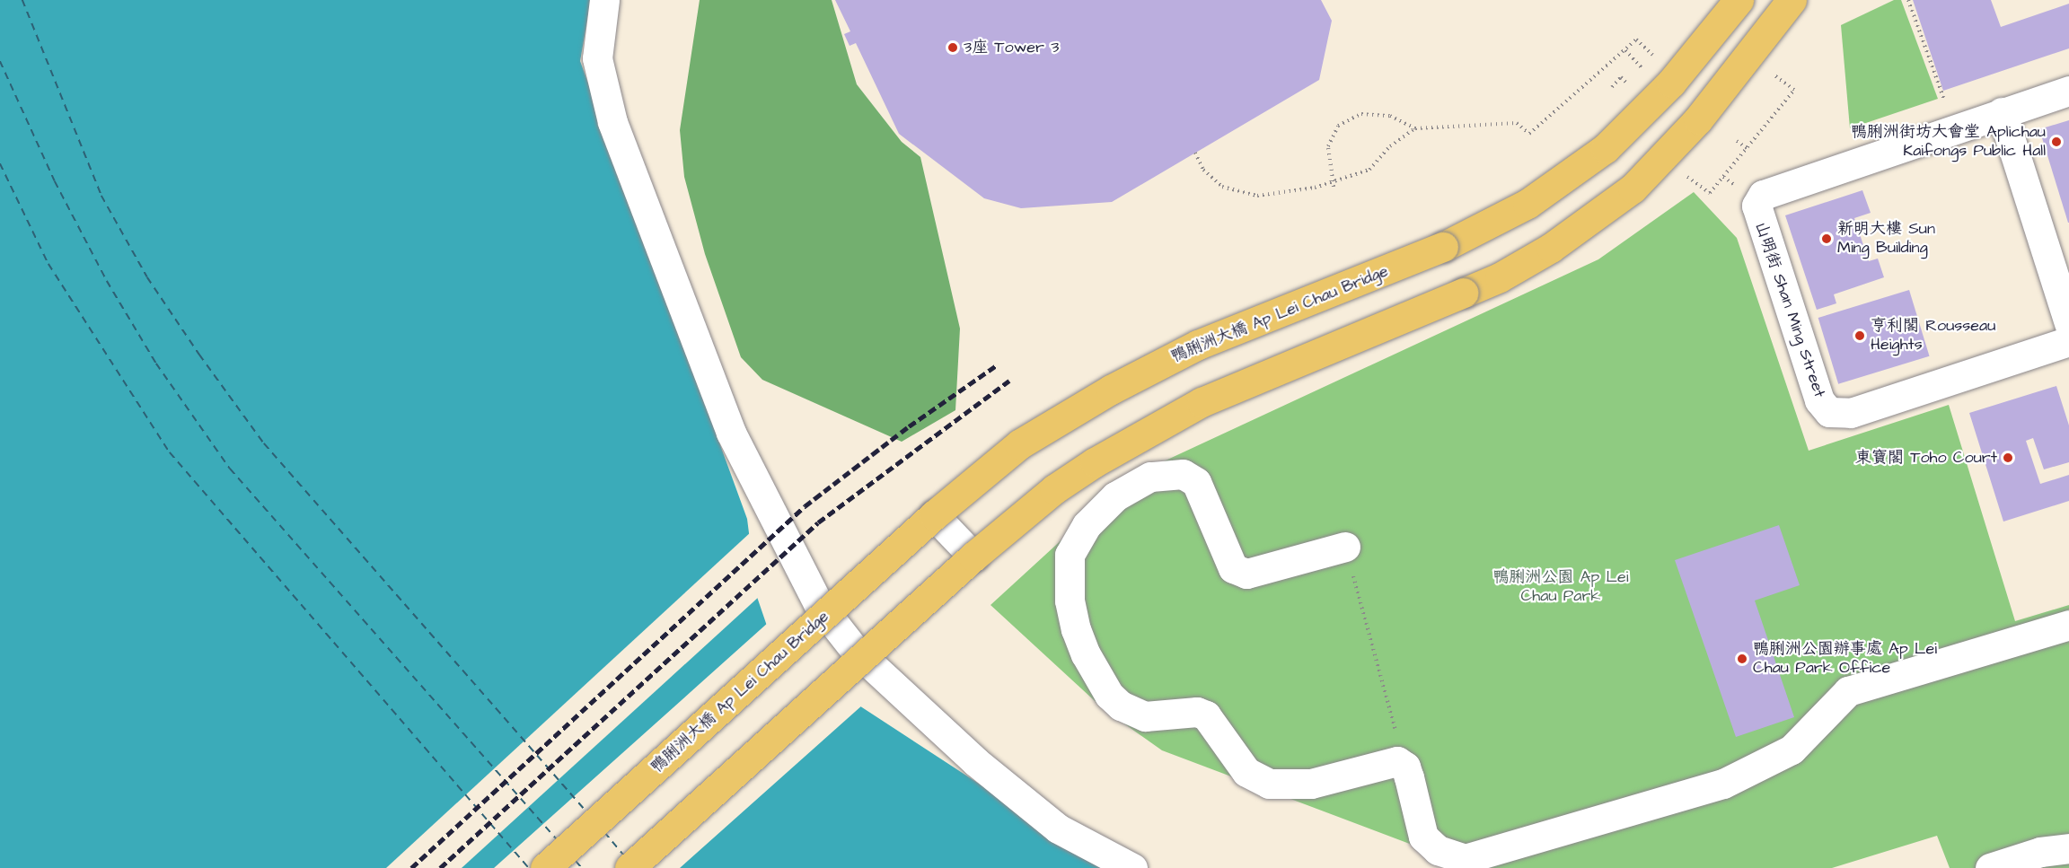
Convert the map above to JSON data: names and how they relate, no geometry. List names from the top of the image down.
{
  "streets": {
    "main road": ["鴨脷洲大橋 Ap Lei Chau Bridge"],
    "street": ["山明街 Shan Ming Street"]
  },
  "parks": ["鴨脷洲公園 Ap Lei Chau Park"],
  "places": [
    "3座 Tower 3",
    "鴨脷洲街坊大會堂 Aplichau Kaifongs Public Hall",
    "新明大樓 Sun Ming Building",
    "亨利閣 Rousseau Heights",
    "東寶閣 Toho Court",
    "鴨脷洲公園辦事處 Ap Lei Chau Park Office"
  ]
}
